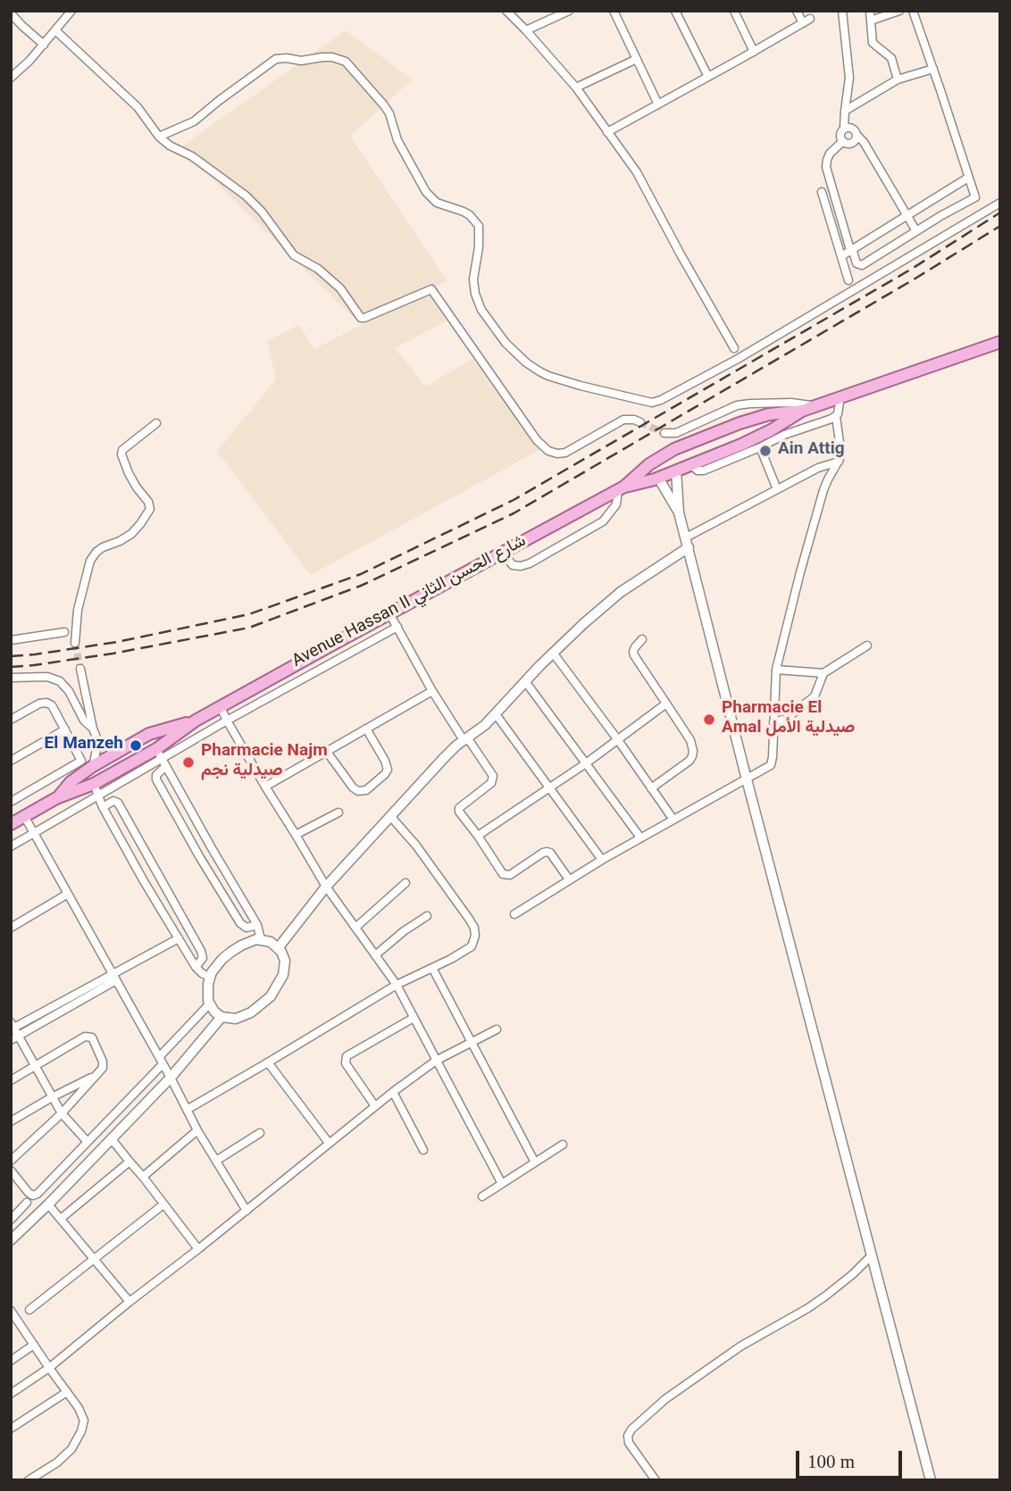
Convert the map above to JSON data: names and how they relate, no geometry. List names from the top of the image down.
{
  "streets": {
    "main road": ["Avenue Hassan II شارع الحسن الثاني"]
  },
  "places": [
    "Ain Attig",
    "Pharmacie El Amal صيدلية الأمل",
    "El Manzeh",
    "Pharmacie Najm صيدلية نجم"
  ],
  "scale_bar": "100 m"
}
